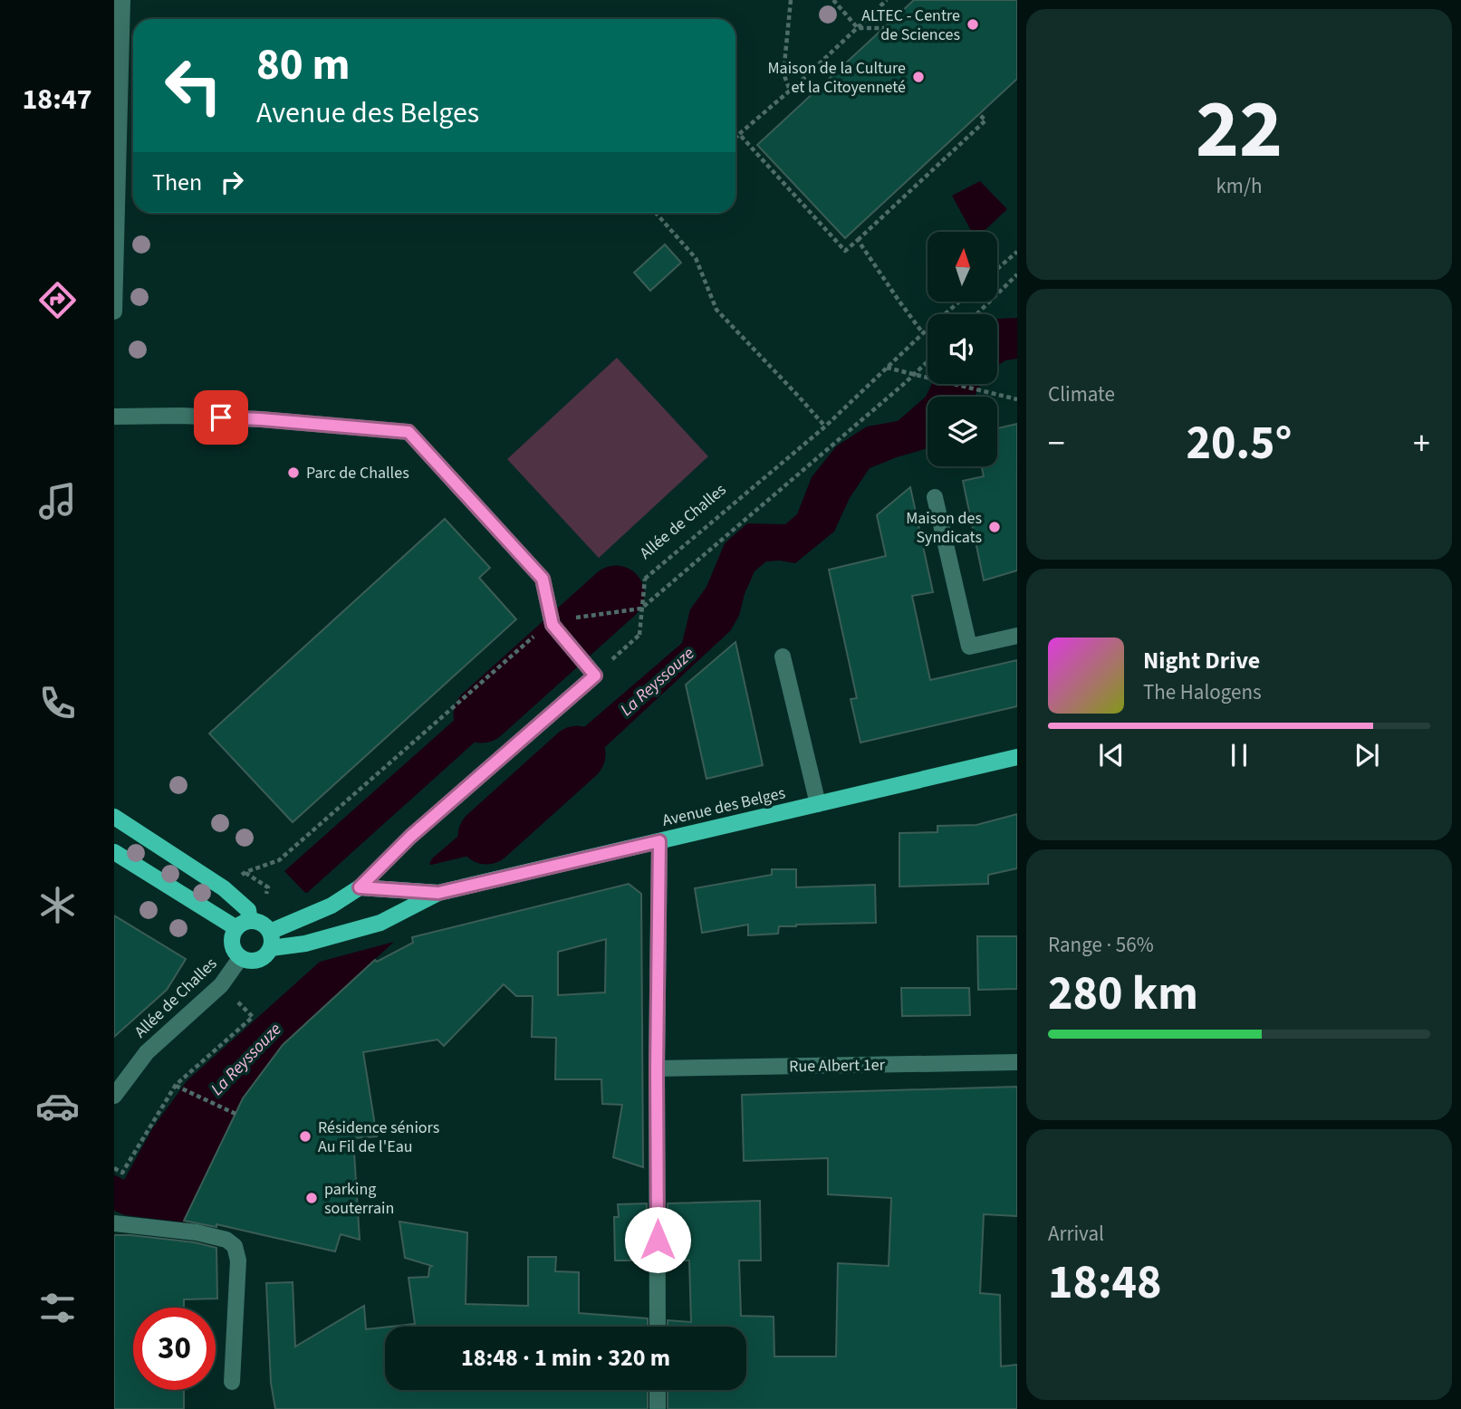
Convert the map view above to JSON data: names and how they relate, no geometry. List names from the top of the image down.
{
  "streets": {
    "main road": ["Avenue des Belges"],
    "street": ["Allée de Challes", "Rue Albert 1er"]
  },
  "crossings": [
    ["Allée de Challes", "Avenue des Belges"]
  ],
  "water": ["La Reyssouze"],
  "places": [
    "ALTEC - Centre de Sciences",
    "Maison de la Culture et la Citoyenneté",
    "Parc de Challes",
    "Maison des Syndicats",
    "Résidence séniors Au Fil de l'Eau",
    "parking souterrain"
  ],
  "north": "top",
  "page": {
    "tabs": "18:47",
    "tile": [
      ["22", "km/h"],
      "Climate",
      ["Range · 56%", "280 km"],
      ["Arrival", "18:48"]
    ],
    "turn": ["80 m", "Avenue des Belges"],
    "then": "Then",
    "heat": ["−", "20.5°", "+"],
    "song": ["Night Drive", "The Halogens"],
    "limit": "30",
    "trip": "18:48 · 1 min · 320 m"
  }
}
